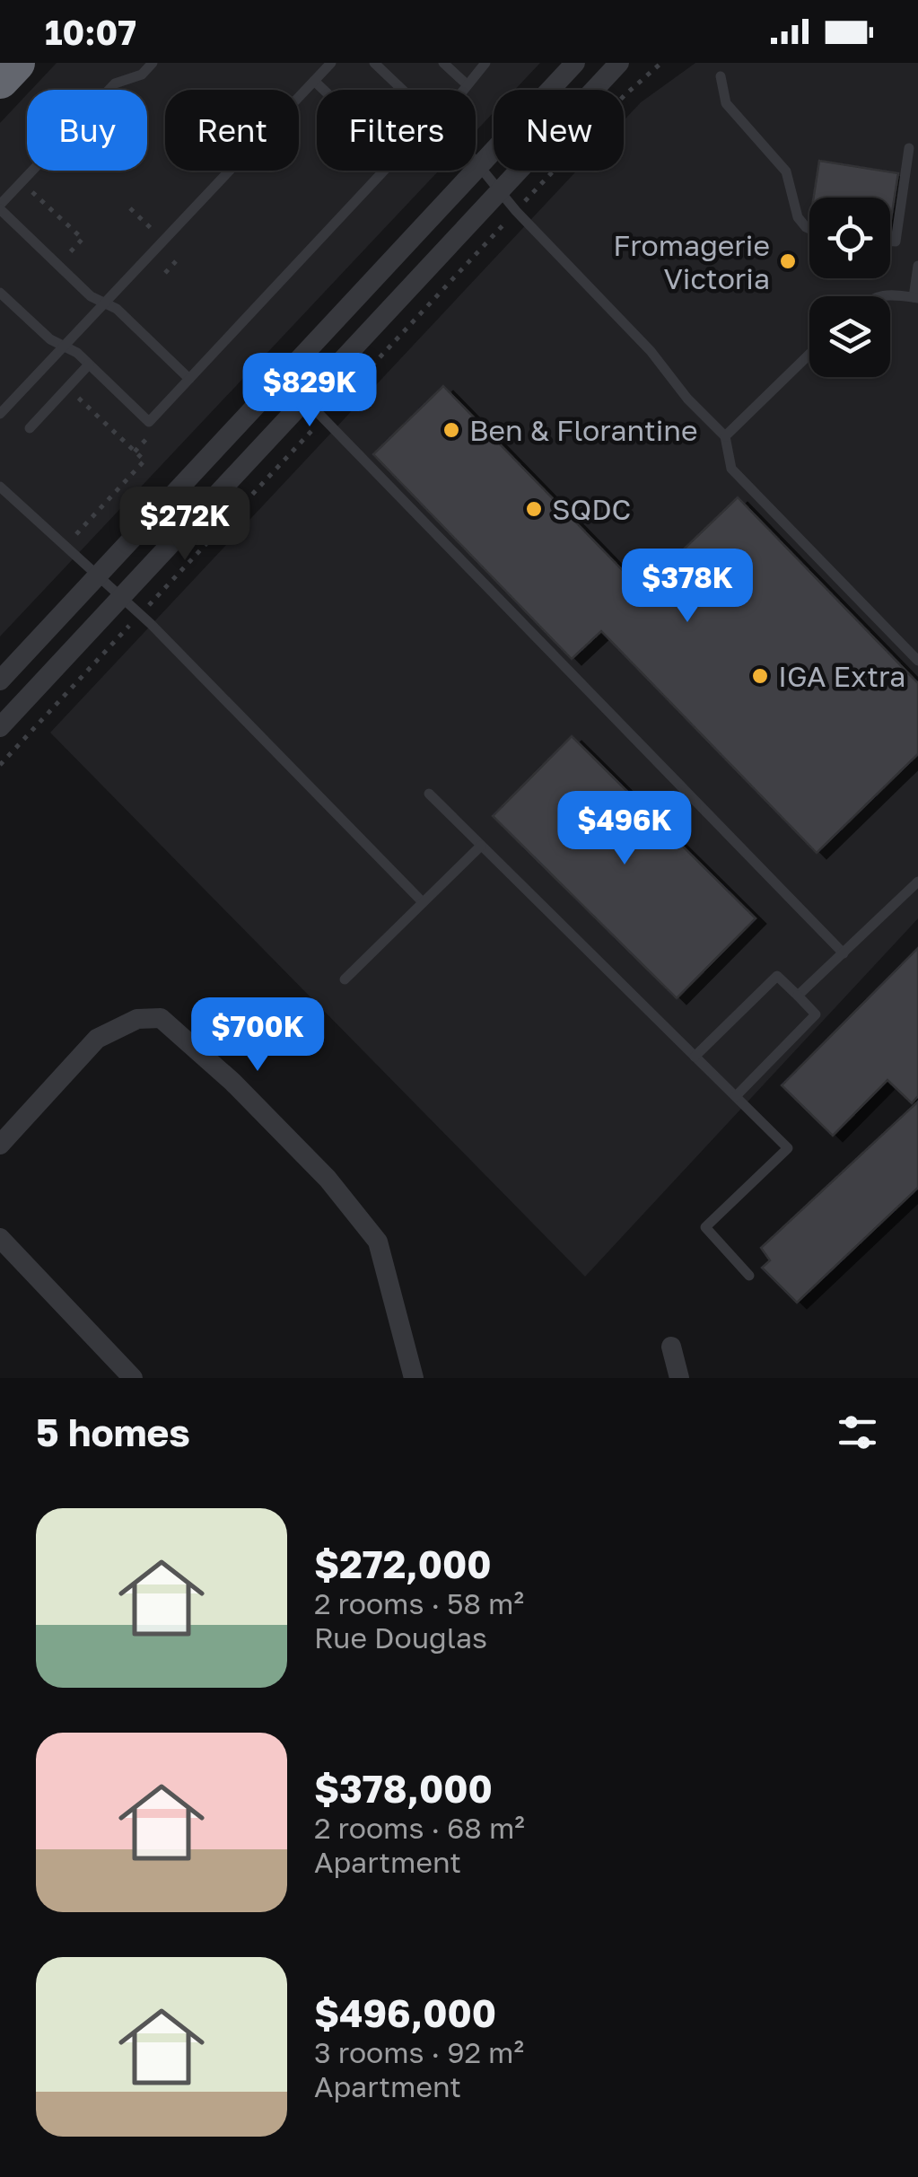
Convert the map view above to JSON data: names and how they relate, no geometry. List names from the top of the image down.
{
  "places": [
    "Fromagerie Victoria",
    "Ben & Florantine",
    "SQDC",
    "IGA Extra"
  ],
  "page": {
    "status": "10:07",
    "chip": [
      "Buy",
      "Rent",
      "Filters",
      "New"
    ],
    "price": [
      "$829K",
      "$272K",
      "$378K",
      "$496K",
      "$700K"
    ],
    "heading": "5 homes",
    "list": [
      {
        "name": "$272,000",
        "note": "2 rooms · 58 m² · Rue Douglas"
      },
      {
        "name": "$378,000",
        "note": "2 rooms · 68 m² · Apartment"
      },
      {
        "name": "$496,000",
        "note": "3 rooms · 92 m² · Apartment"
      }
    ]
  }
}
